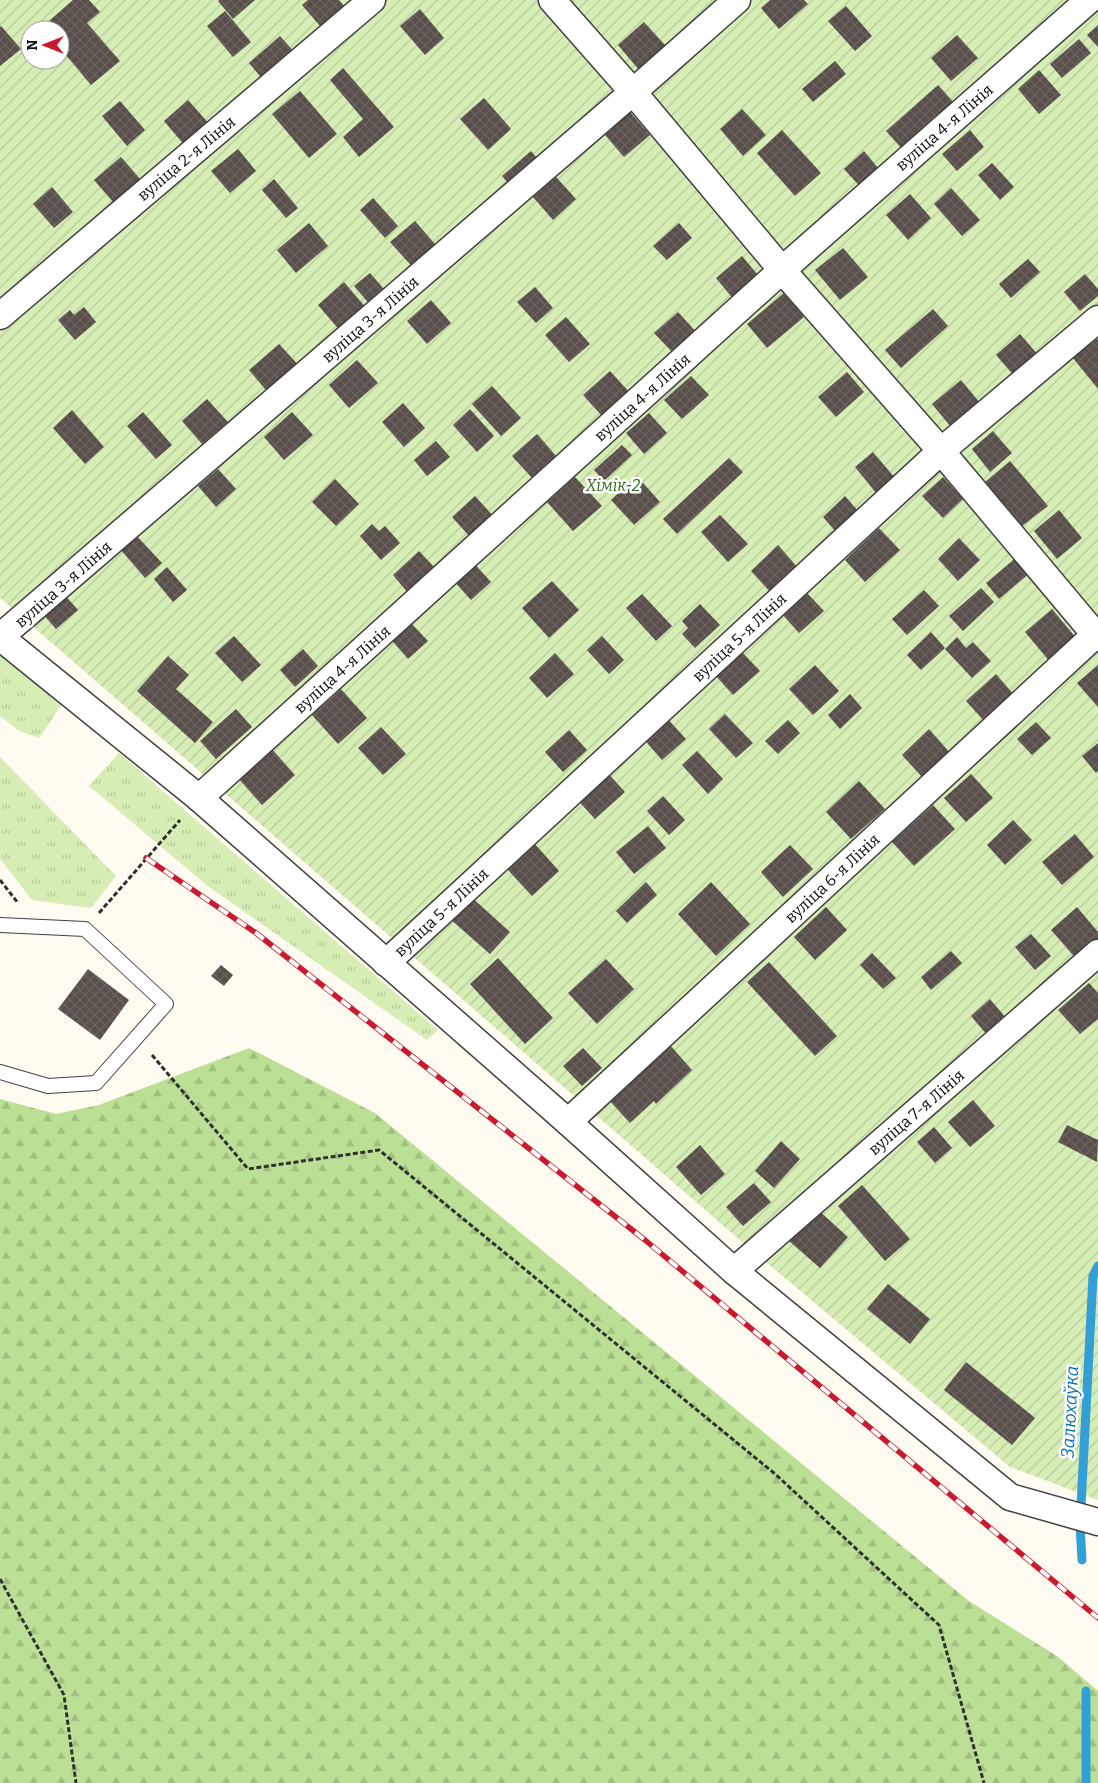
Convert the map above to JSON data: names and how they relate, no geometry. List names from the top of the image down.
{
  "streets": {
    "street": [
      "вуліца 4-я Лінія",
      "вуліца 2-я Лінія",
      "вуліца 3-я Лінія",
      "вуліца 5-я Лінія",
      "вуліца 6-я Лінія",
      "вуліца 7-я Лінія"
    ]
  },
  "water": ["Залюхаўка"],
  "parks": ["Хімік-2"],
  "north": "left"
}
